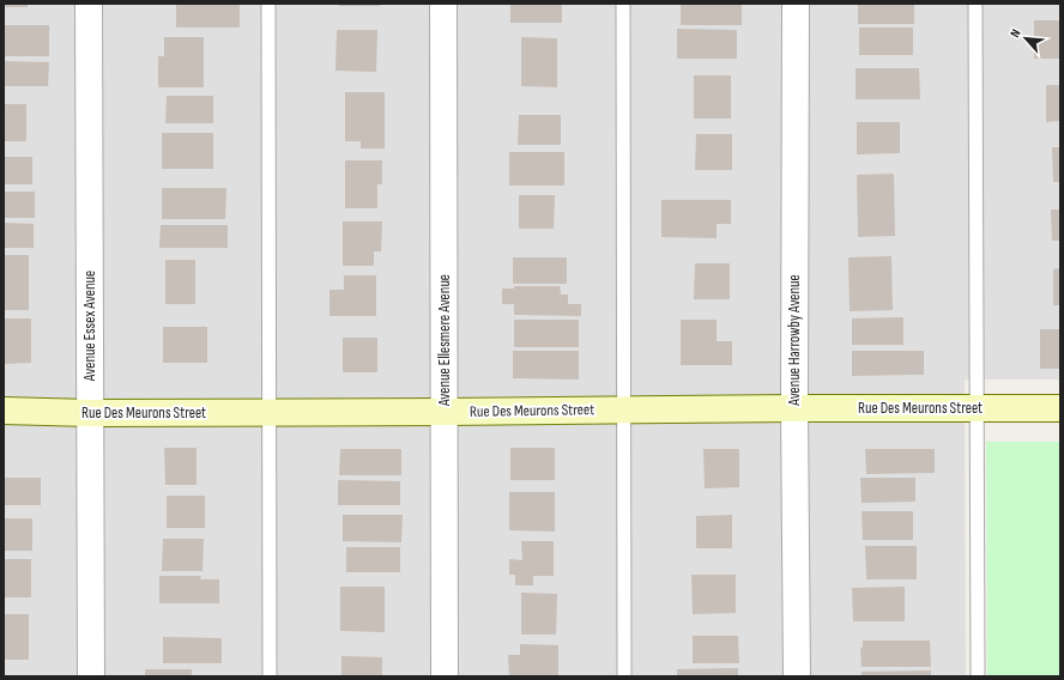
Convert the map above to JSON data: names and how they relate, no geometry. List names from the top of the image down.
{
  "streets": {
    "street": [
      "Avenue Essex Avenue",
      "Avenue Ellesmere Avenue",
      "Avenue Harrowby Avenue",
      "Rue Des Meurons Street"
    ]
  },
  "crossings": [
    ["Avenue Essex Avenue", "Rue Des Meurons Street"],
    ["Avenue Ellesmere Avenue", "Rue Des Meurons Street"],
    ["Avenue Harrowby Avenue", "Rue Des Meurons Street"]
  ],
  "north": "top left"
}
